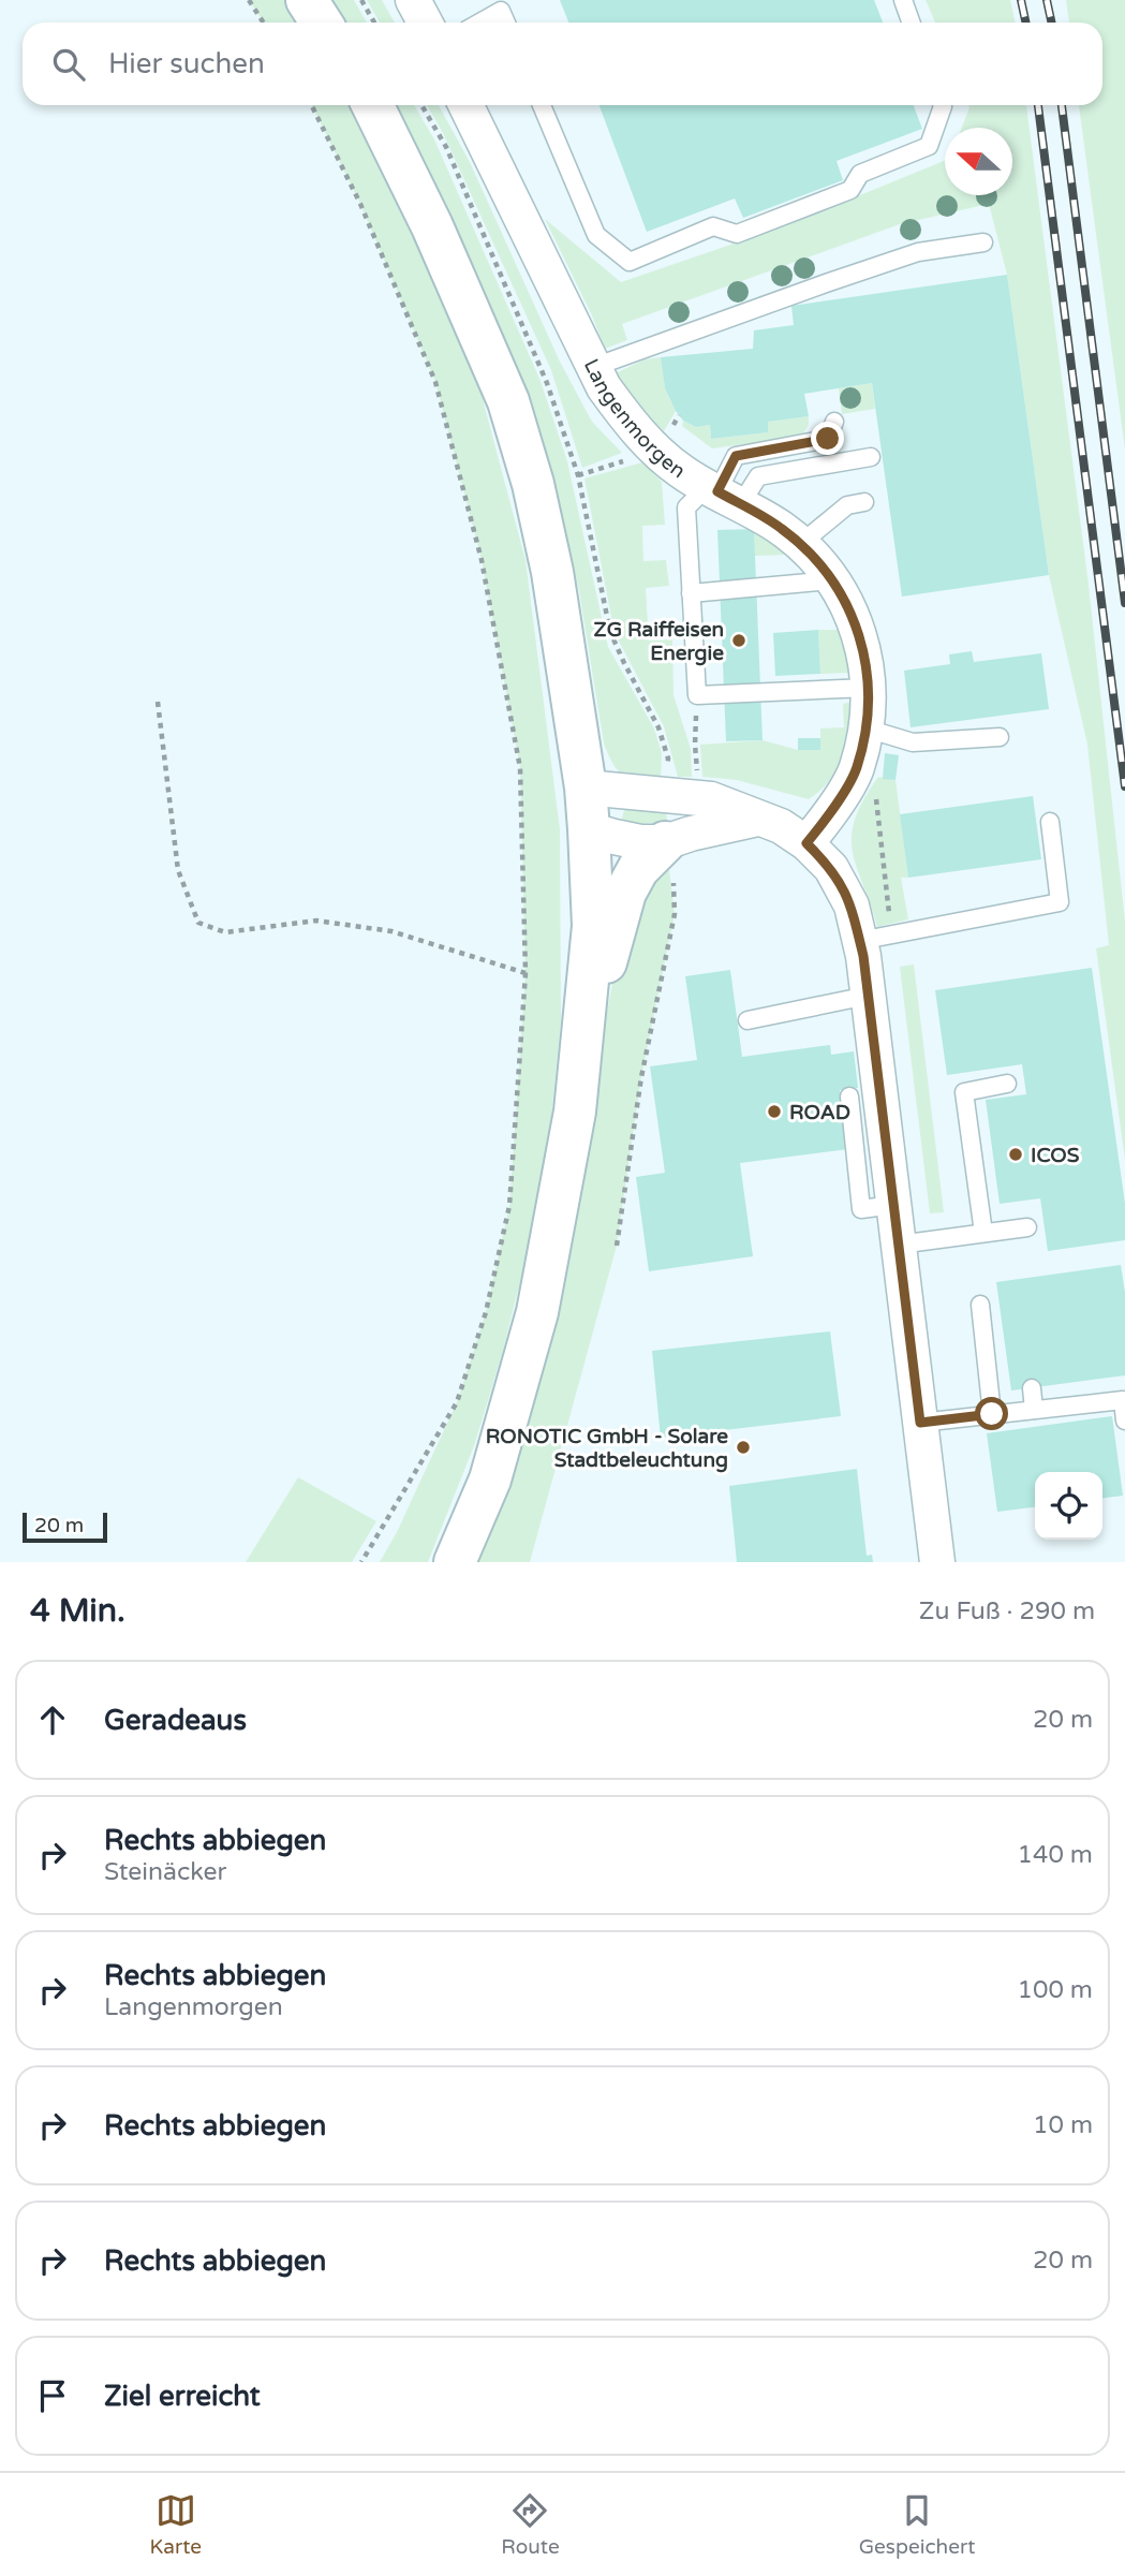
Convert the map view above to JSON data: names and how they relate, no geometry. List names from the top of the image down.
{
  "streets": {
    "street": ["Langenmorgen"]
  },
  "places": [
    "ZG Raiffeisen Energie",
    "ROAD",
    "ICOS",
    "RONOTIC GmbH - Solare Stadtbeleuchtung"
  ],
  "scale_bar": "20 m",
  "north": "left",
  "page": {
    "search": "Hier suchen",
    "scale": "20 m",
    "heading": ["4 Min.", "Zu Fuß · 290 m"],
    "list": [
      ["Geradeaus", "20 m"],
      ["Rechts abbiegen", "Steinäcker", "140 m"],
      ["Rechts abbiegen", "Langenmorgen", "100 m"],
      ["Rechts abbiegen", "10 m"],
      ["Rechts abbiegen", "20 m"],
      "Ziel erreicht"
    ],
    "nav": ["Karte", "Route", "Gespeichert"]
  }
}
